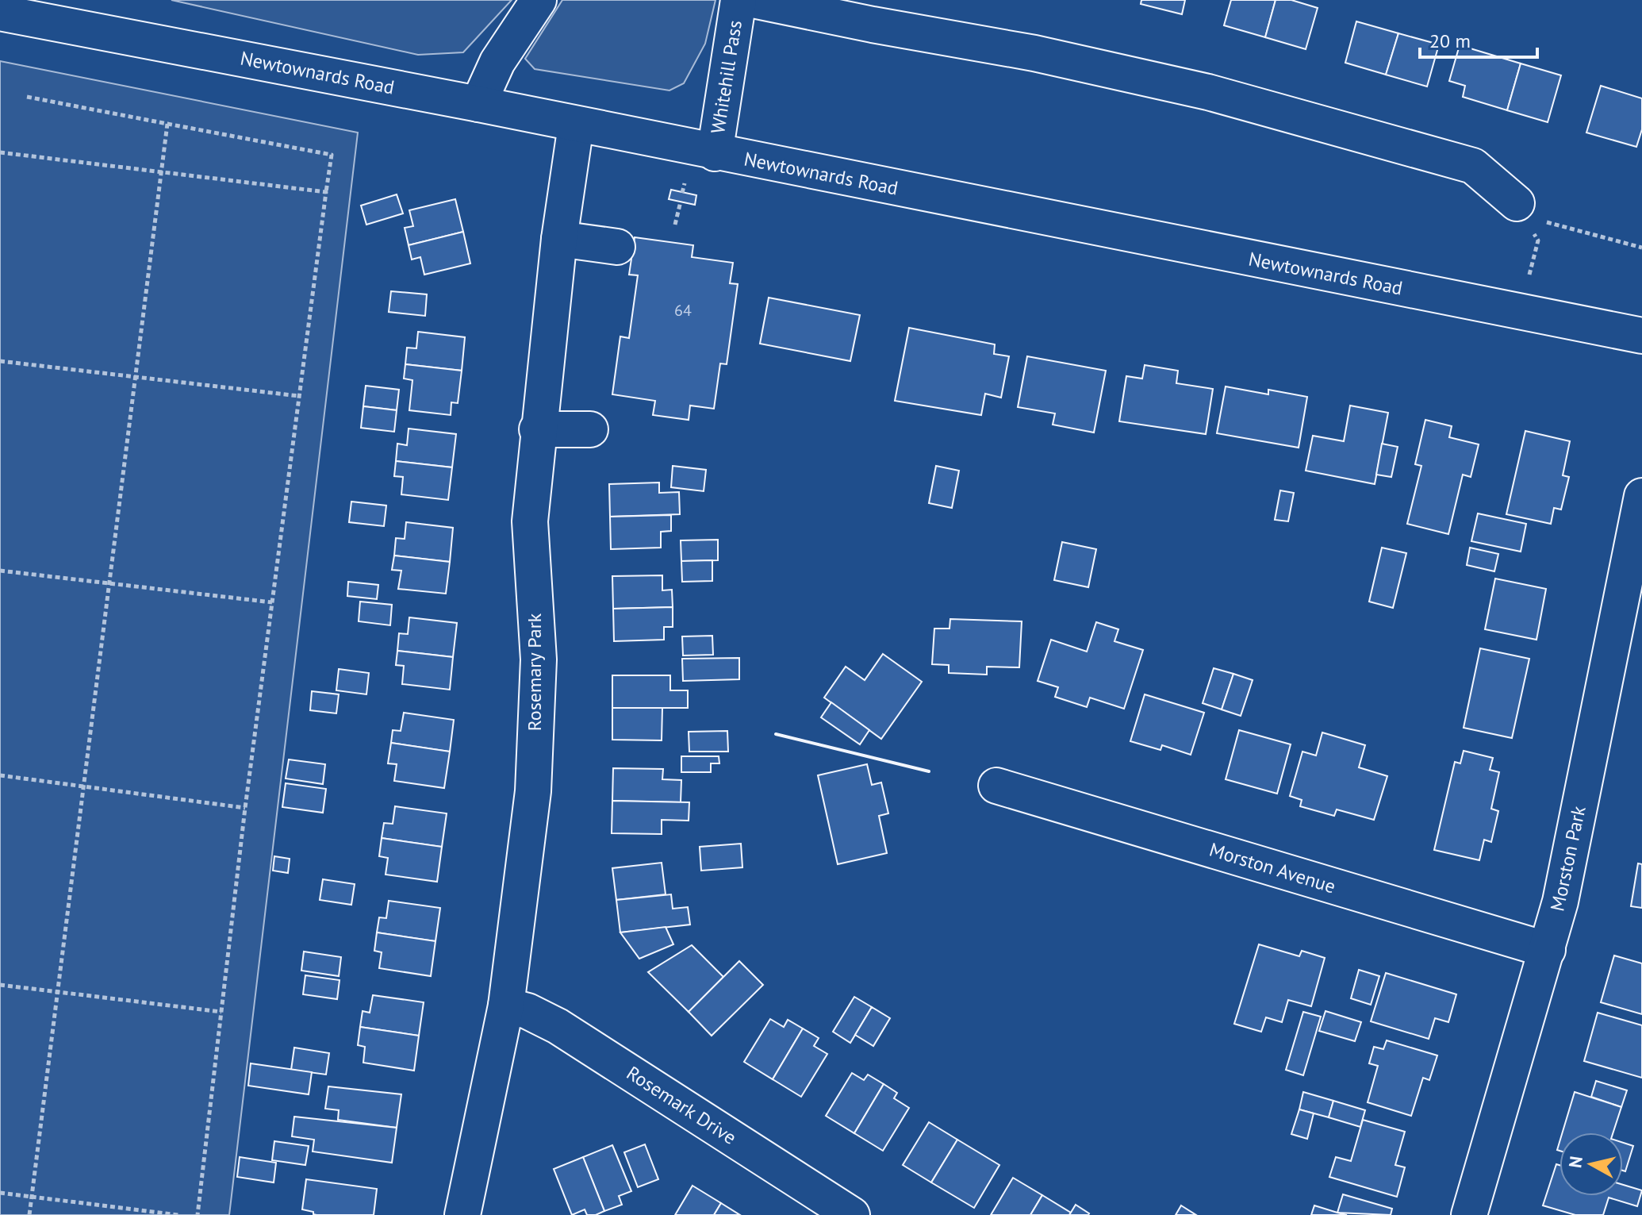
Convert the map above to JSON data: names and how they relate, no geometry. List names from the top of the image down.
{
  "streets": {
    "street": [
      "Newtownards Road",
      "Whitehill Pass",
      "Rosemary Park",
      "Morston Park",
      "Morston Avenue",
      "Rosemark Drive"
    ]
  },
  "crossings": [
    ["Newtownards Road", "Whitehill Pass"],
    ["Newtownards Road", "Rosemary Park"],
    ["Rosemary Park", "Rosemark Drive"],
    ["Morston Park", "Morston Avenue"]
  ],
  "house_numbers": ["64"],
  "scale_bar": "20 m",
  "north": "left"
}
